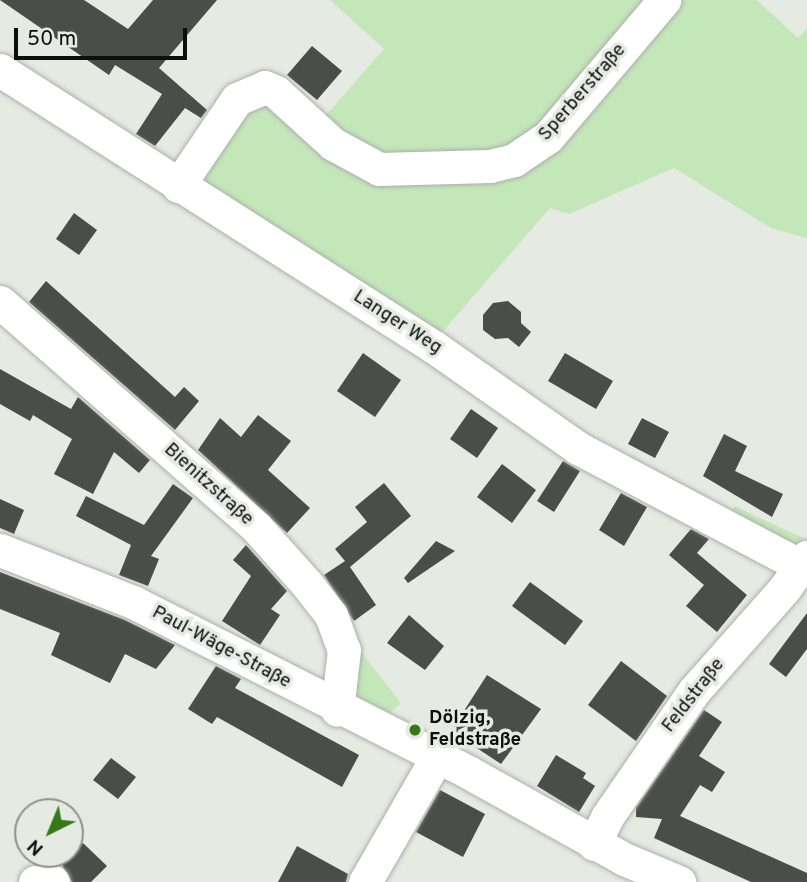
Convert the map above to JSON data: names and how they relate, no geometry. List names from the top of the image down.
{
  "streets": {
    "street": [
      "Sperberstraße",
      "Langer Weg",
      "Bienitzstraße",
      "Paul-Wäge-Straße",
      "Feldstraße"
    ]
  },
  "crossings": [
    ["Sperberstraße", "Langer Weg"],
    ["Langer Weg", "Feldstraße"],
    ["Bienitzstraße", "Paul-Wäge-Straße"],
    ["Paul-Wäge-Straße", "Feldstraße"]
  ],
  "places": ["Dölzig, Feldstraße"],
  "scale_bar": "50 m",
  "north": "bottom left"
}
